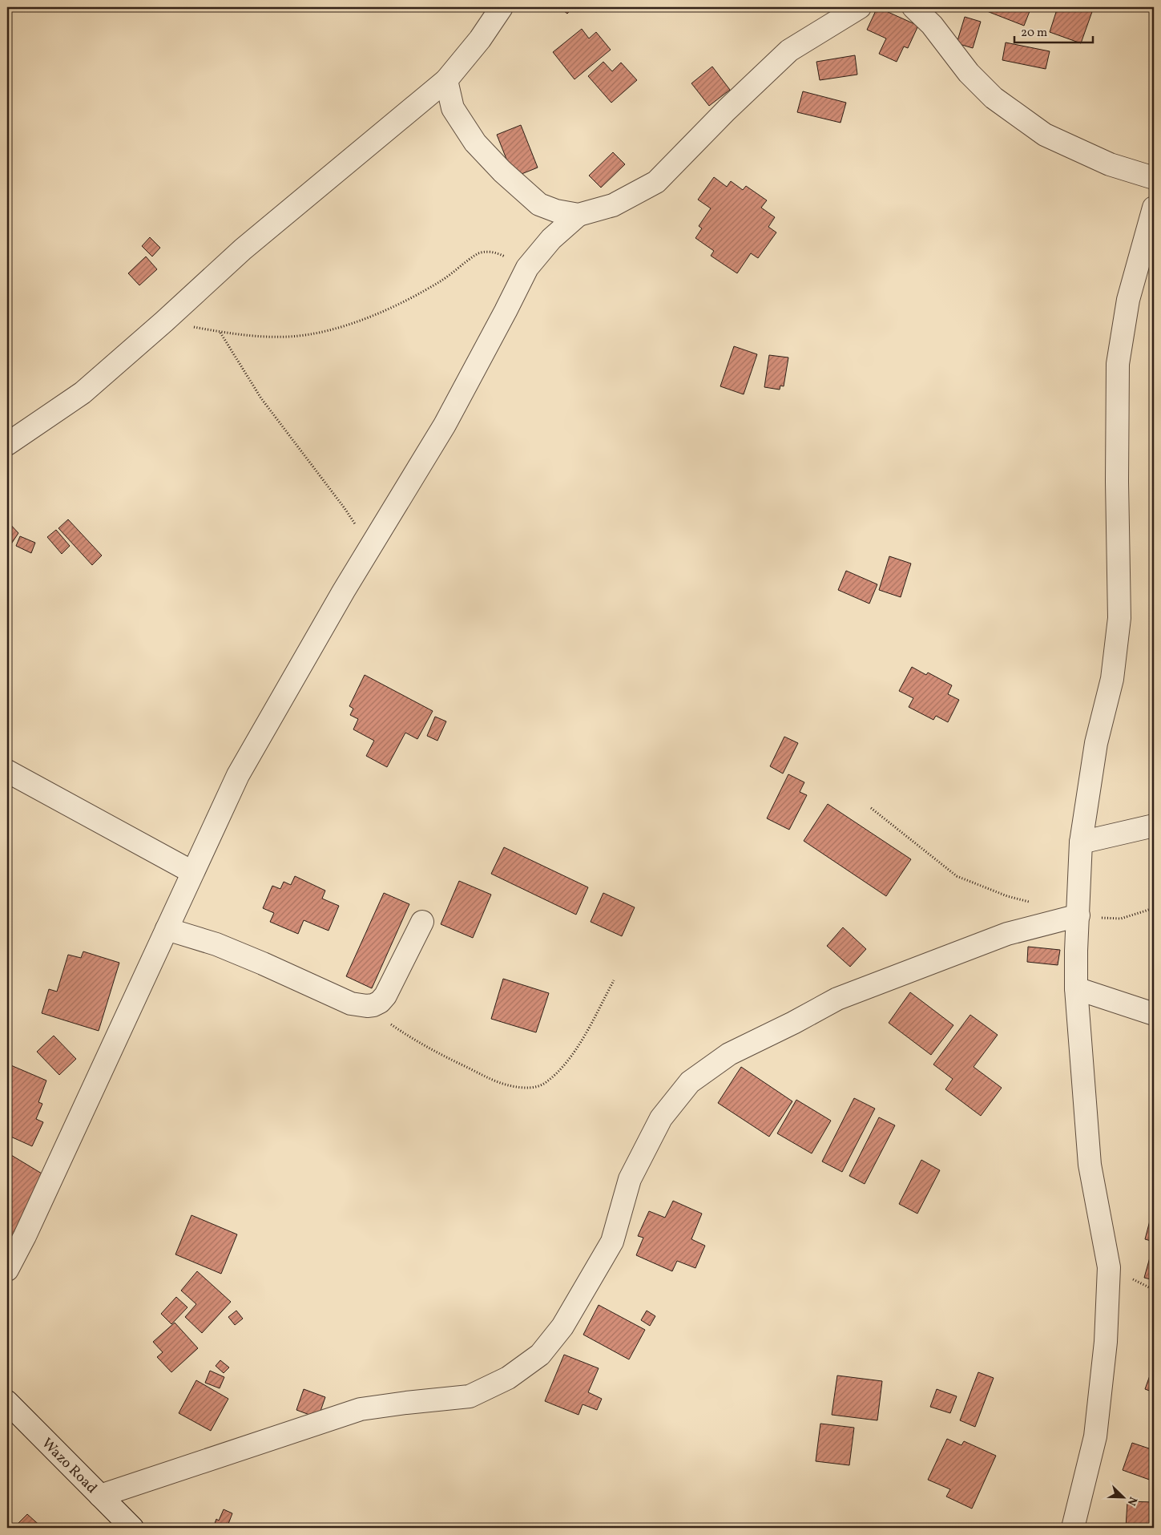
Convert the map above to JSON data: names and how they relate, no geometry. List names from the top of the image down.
{
  "streets": {
    "street": ["Wazo Road"]
  },
  "scale_bar": "20 m",
  "north": "bottom right"
}
